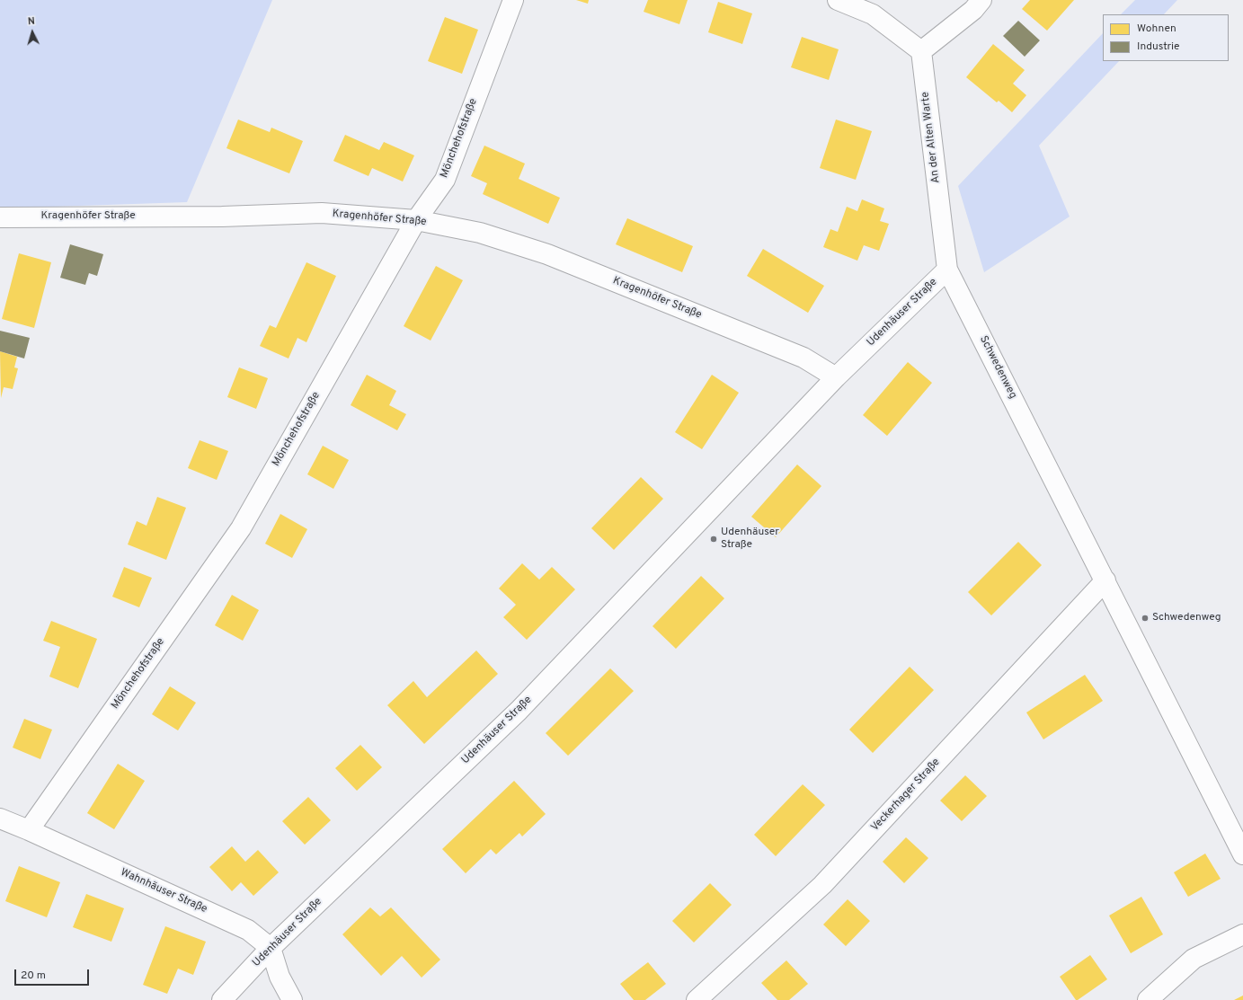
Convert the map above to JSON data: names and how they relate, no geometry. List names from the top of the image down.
{
  "streets": {
    "street": [
      "An der Alten Warte",
      "Mönchehofstraße",
      "Kragenhöfer Straße",
      "Udenhäuser Straße",
      "Schwedenweg",
      "Veckerhager Straße",
      "Wahnhäuser Straße"
    ]
  },
  "crossings": [
    ["An der Alten Warte", "Schwedenweg"],
    ["Mönchehofstraße", "Kragenhöfer Straße"],
    ["Mönchehofstraße", "Wahnhäuser Straße"],
    ["Kragenhöfer Straße", "Udenhäuser Straße"],
    ["Udenhäuser Straße", "Schwedenweg"],
    ["Udenhäuser Straße", "Wahnhäuser Straße"],
    ["Schwedenweg", "Veckerhager Straße"]
  ],
  "places": ["Udenhäuser Straße", "Schwedenweg"],
  "legend": ["Wohnen", "Industrie"],
  "scale_bar": "20 m",
  "north": "top"
}
